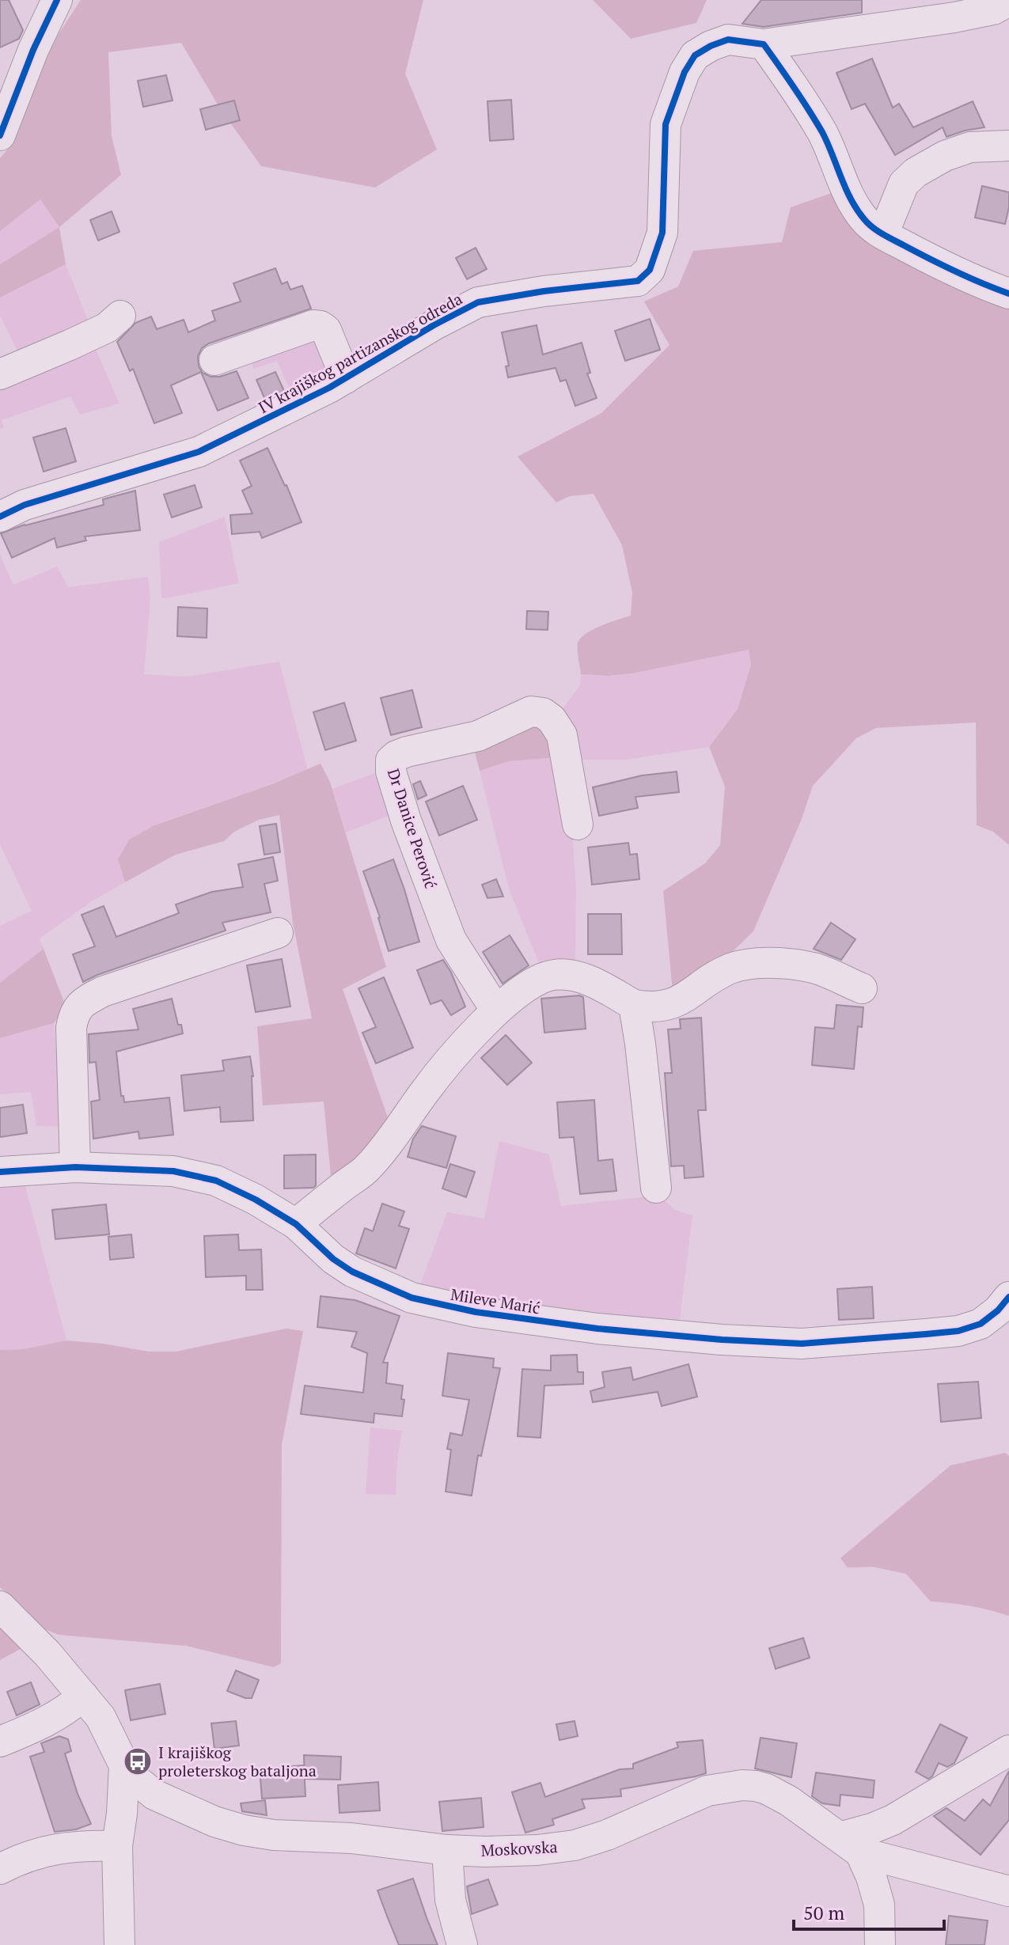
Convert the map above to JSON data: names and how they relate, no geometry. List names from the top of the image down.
{
  "streets": {
    "street": [
      "IV krajiškog partizanskog odreda",
      "Dr Danice Perović",
      "Mileve Marić",
      "Moskovska"
    ]
  },
  "places": {
    "bus stop": ["I krajiškog proleterskog bataljona"]
  },
  "scale_bar": "50 m"
}
